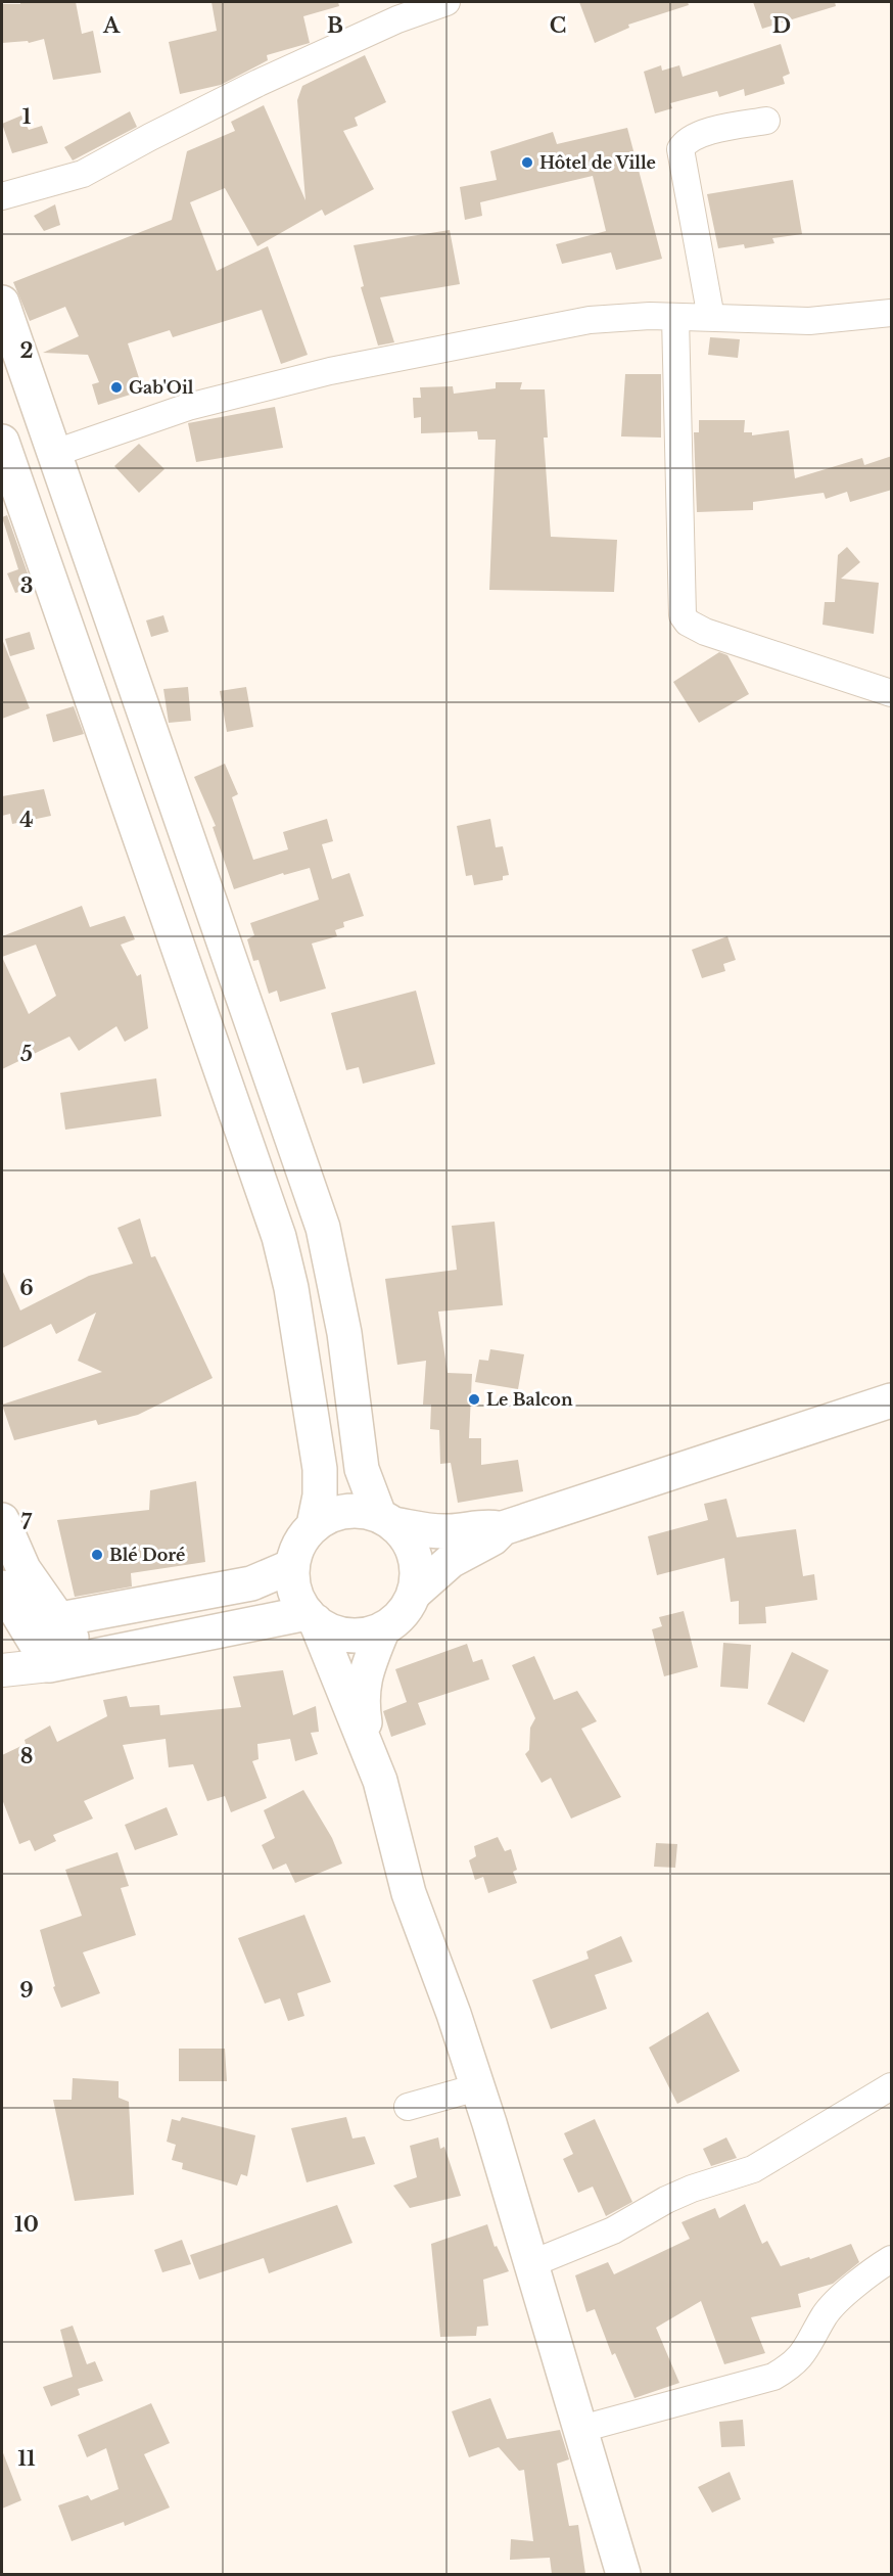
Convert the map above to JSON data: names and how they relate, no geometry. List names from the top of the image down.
{
  "places": [
    "Hôtel de Ville",
    "Gab'Oil",
    "Le Balcon",
    "Blé Doré"
  ],
  "grid": {
    "columns": [
      "A",
      "B",
      "C",
      "D"
    ],
    "rows": [
      "1",
      "2",
      "3",
      "4",
      "5",
      "6",
      "7",
      "8",
      "9",
      "10",
      "11"
    ]
  }
}
